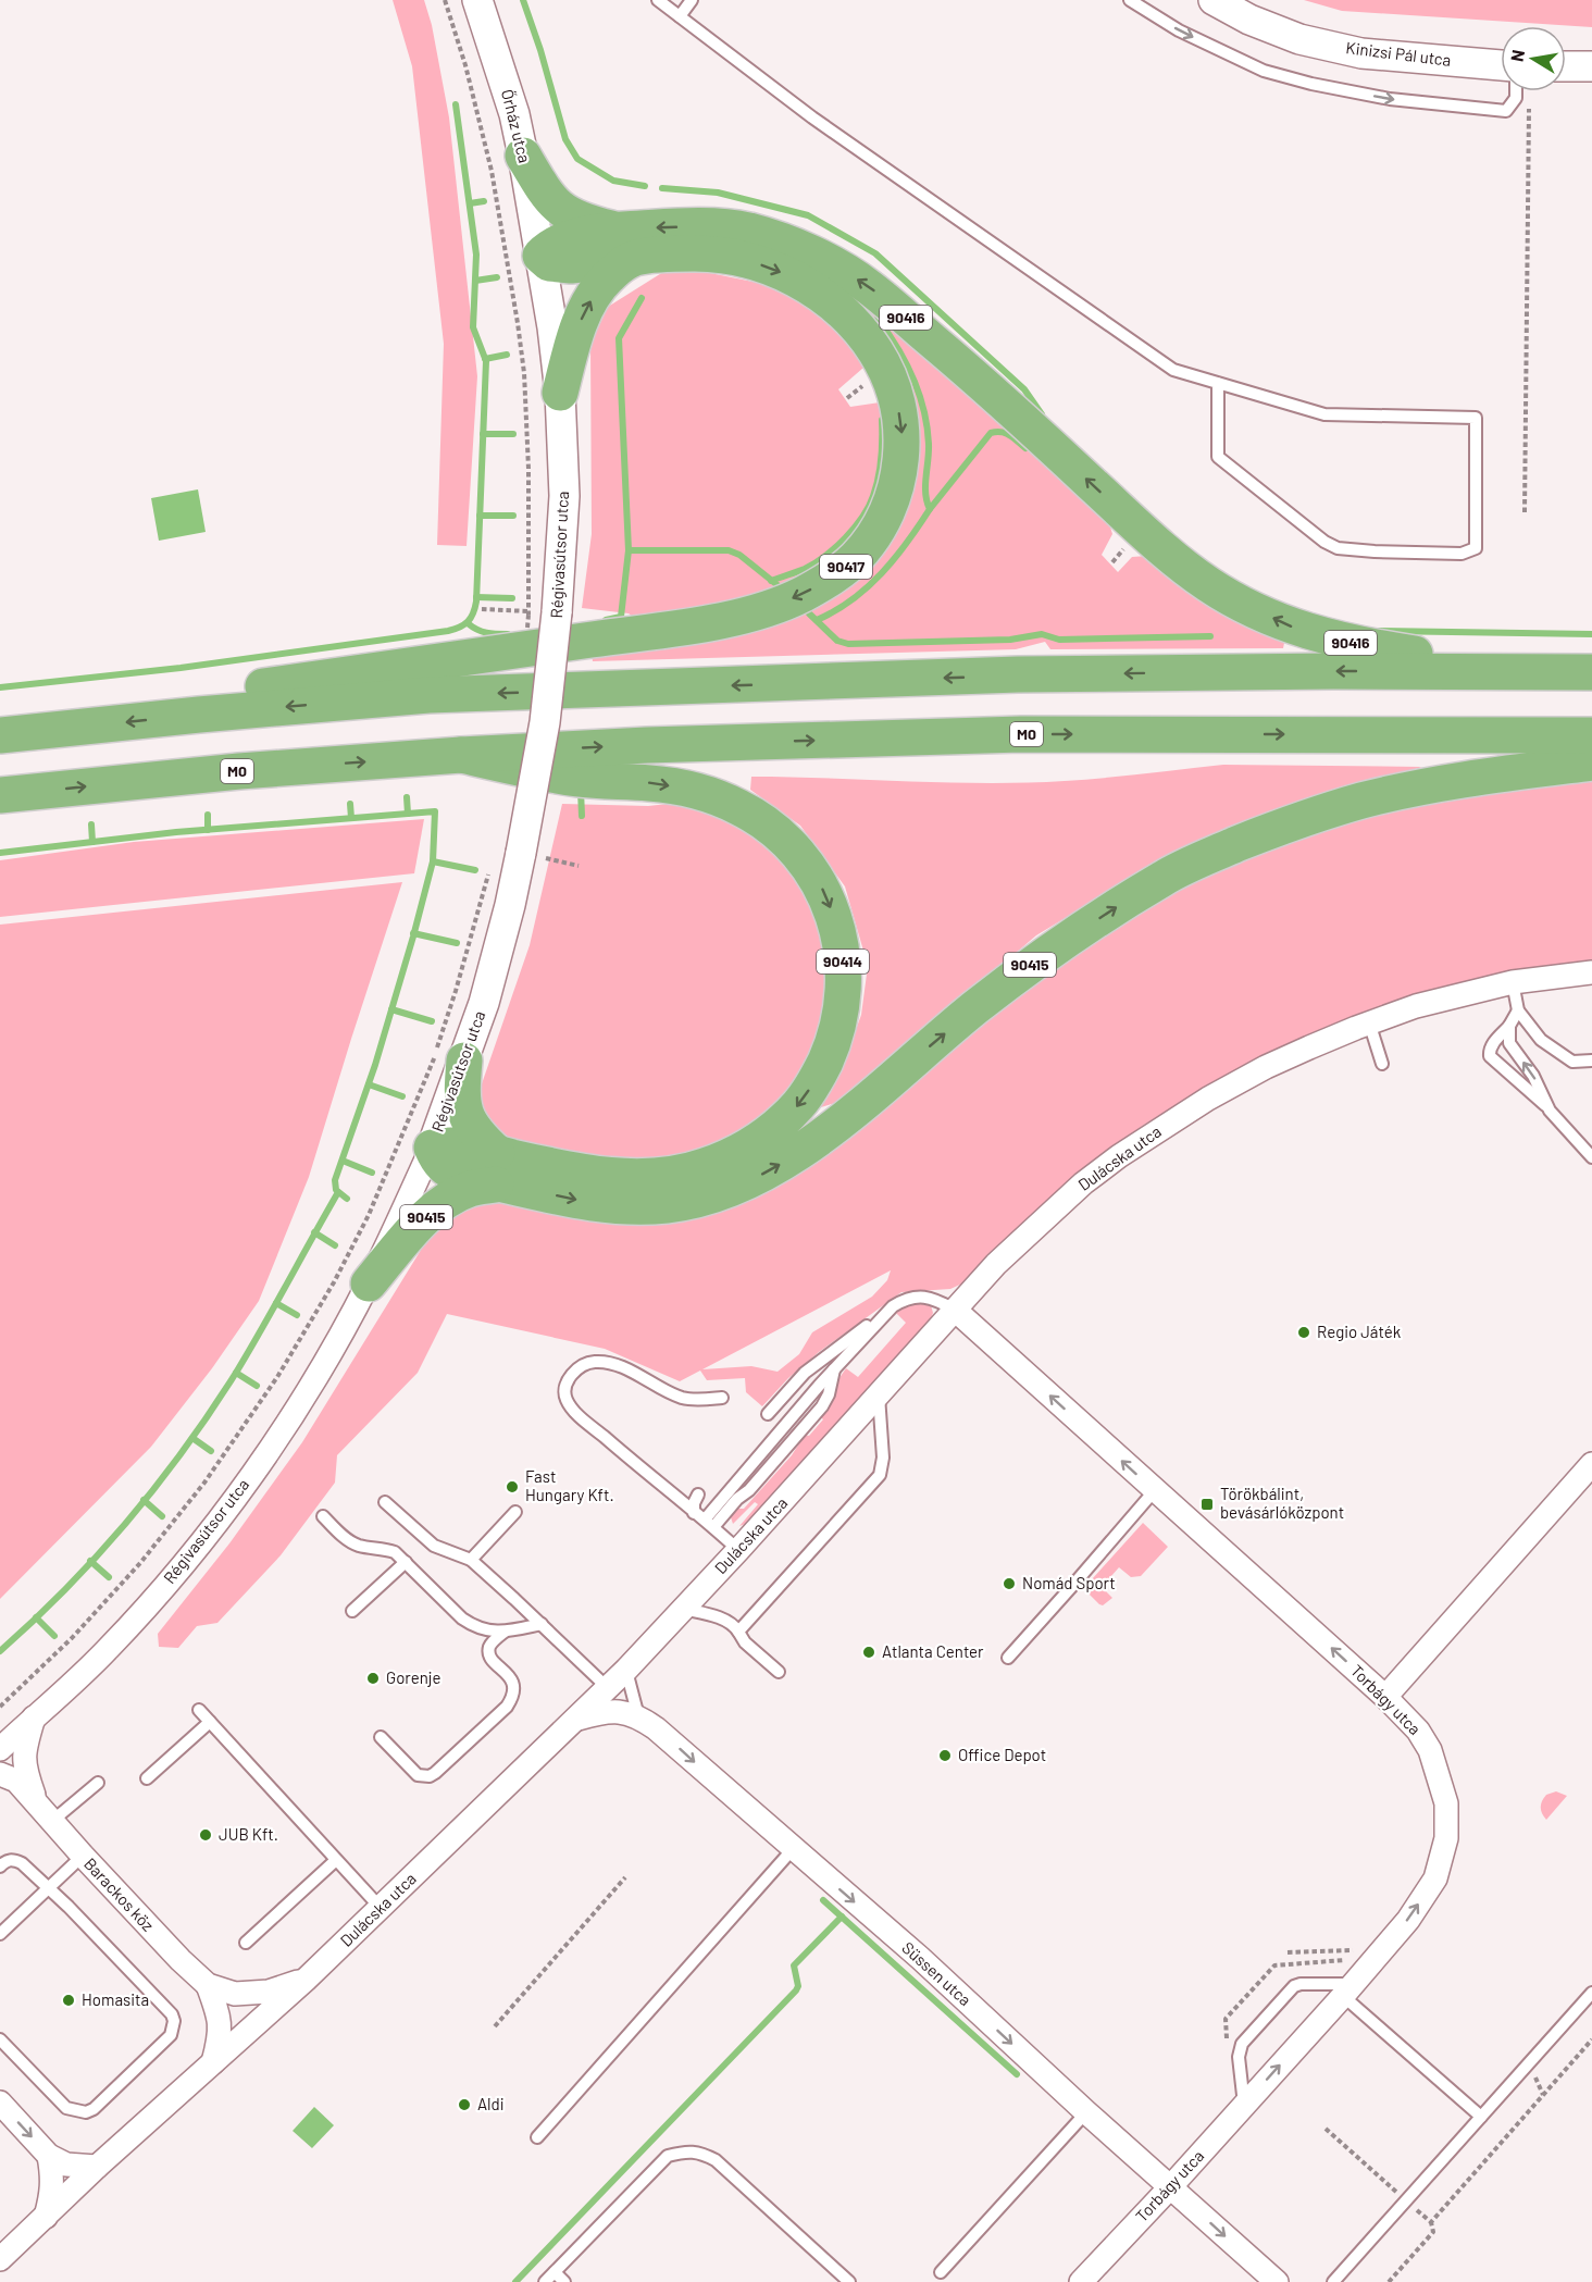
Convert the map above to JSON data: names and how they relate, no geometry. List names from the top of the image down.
{
  "streets": {
    "highway": [
      "90416",
      "90417",
      "M0",
      "90414",
      "90415"
    ],
    "street": [
      "Kinizsi Pál utca",
      "Őrház utca",
      "Régivasútsor utca",
      "Dulácska utca",
      "Torbágy utca",
      "Barackos köz",
      "Süssen utca"
    ]
  },
  "crossings": [
    ["Őrház utca", "90416"],
    ["Őrház utca", "Régivasútsor utca"],
    ["90416", "Régivasútsor utca"],
    ["90416", "90417"],
    ["Régivasútsor utca", "90415"],
    ["Régivasútsor utca", "Barackos köz"],
    ["M0", "90414"],
    ["90414", "90415"],
    ["Dulácska utca", "Torbágy utca"],
    ["Dulácska utca", "Barackos köz"],
    ["Dulácska utca", "Süssen utca"],
    ["Torbágy utca", "Süssen utca"]
  ],
  "one_way": ["Süssen utca"],
  "places": {
    "other": [
      "Regio Játék",
      "Fast Hungary Kft.",
      "Nomád Sport",
      "Atlanta Center",
      "Gorenje",
      "Office Depot",
      "JUB Kft.",
      "Homasita",
      "Aldi"
    ],
    "transit": ["Törökbálint, bevásárlóközpont"]
  },
  "north": "left"
}
